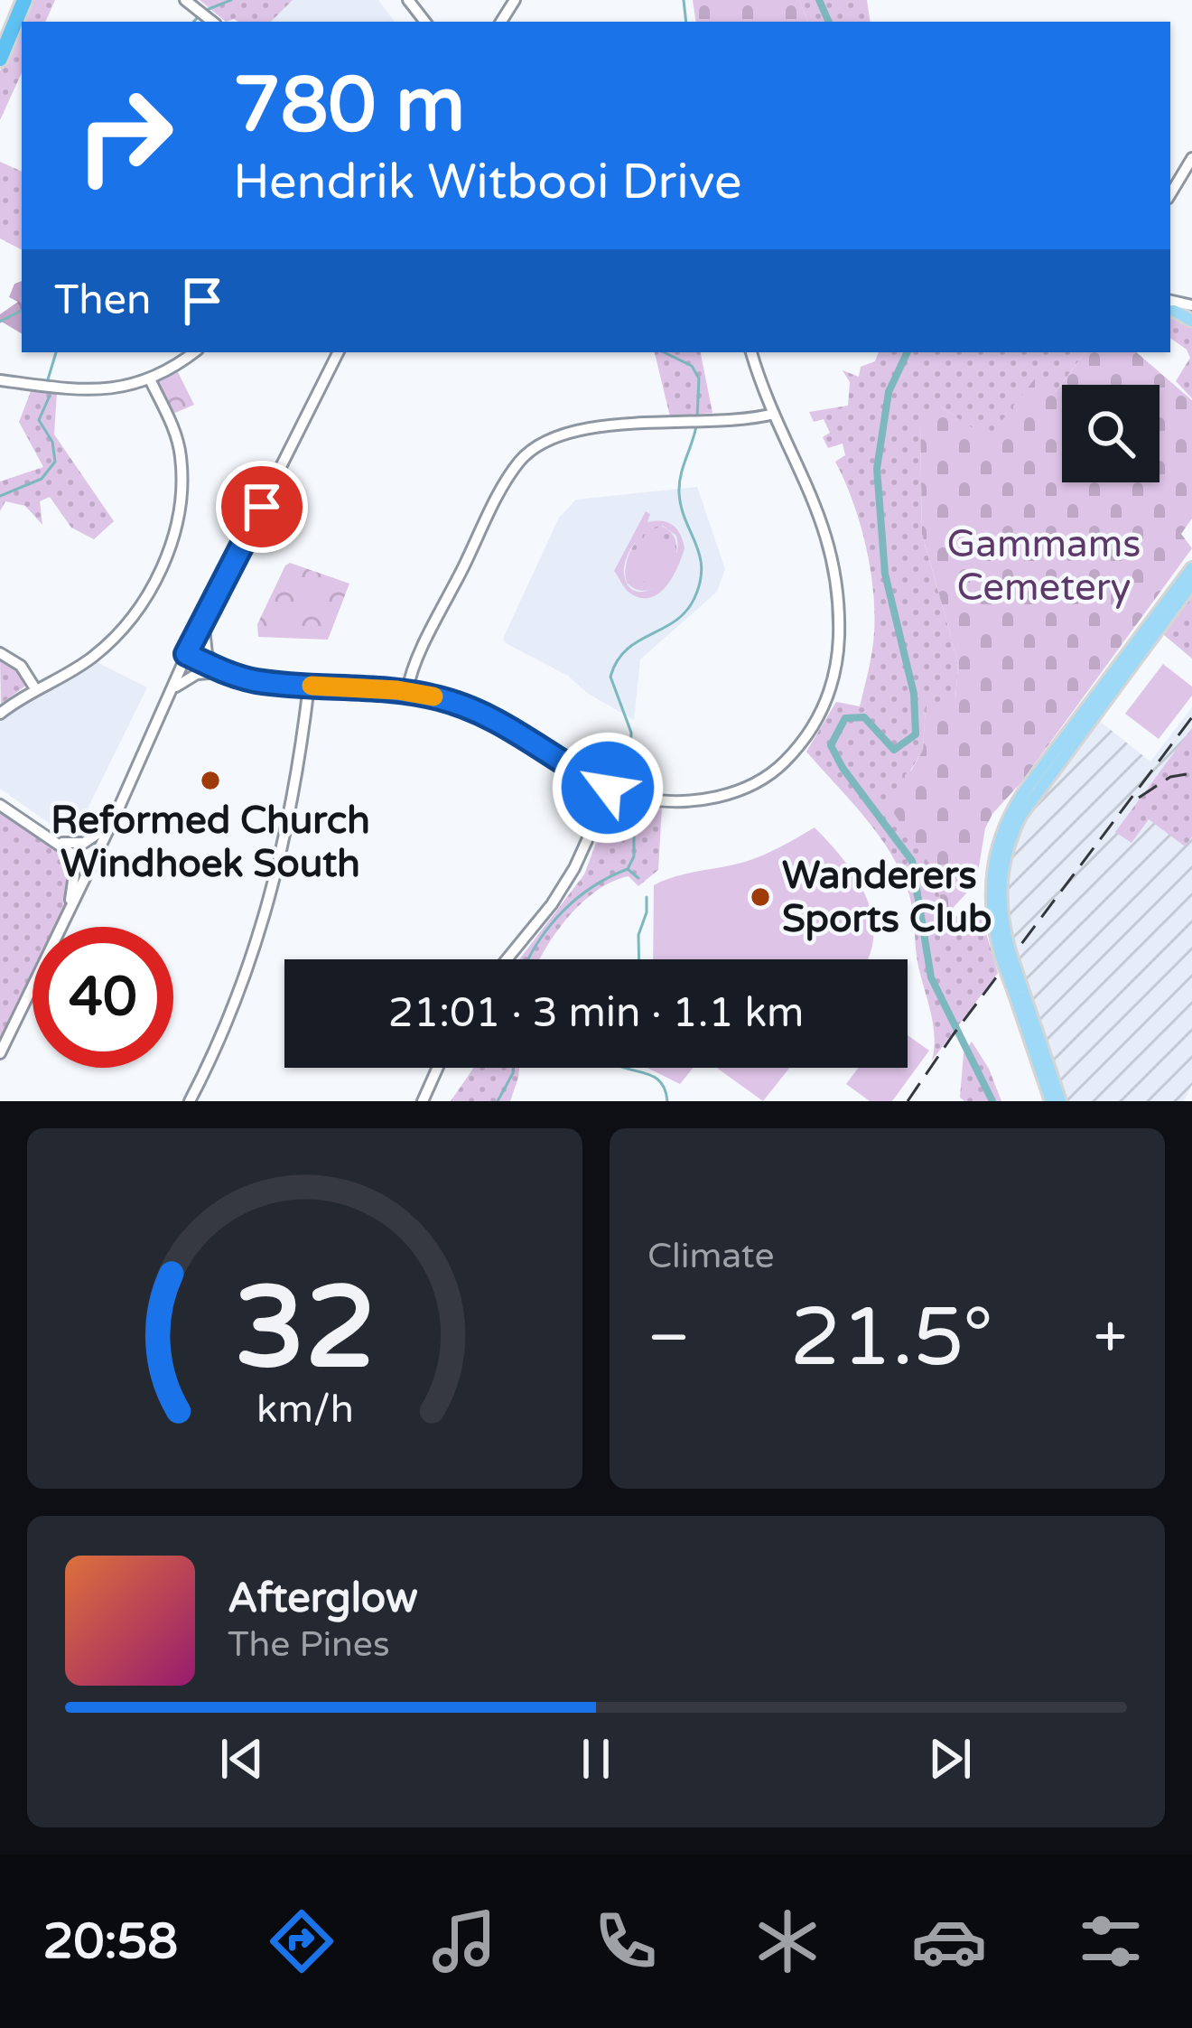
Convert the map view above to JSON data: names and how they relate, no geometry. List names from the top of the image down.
{
  "parks": ["Gammams Cemetery"],
  "places": ["Reformed Church Windhoek South", "Wanderers Sports Club"],
  "page": {
    "turn": ["780 m", "Hendrik Witbooi Drive"],
    "then": "Then",
    "limit": "40",
    "trip": "21:01 · 3 min · 1.1 km",
    "tile": "Climate",
    "heat": ["−", "21.5°", "+"],
    "song": ["Afterglow", "The Pines"],
    "tabs": "20:58",
    "gauge": ["32", "km/h"]
  }
}
